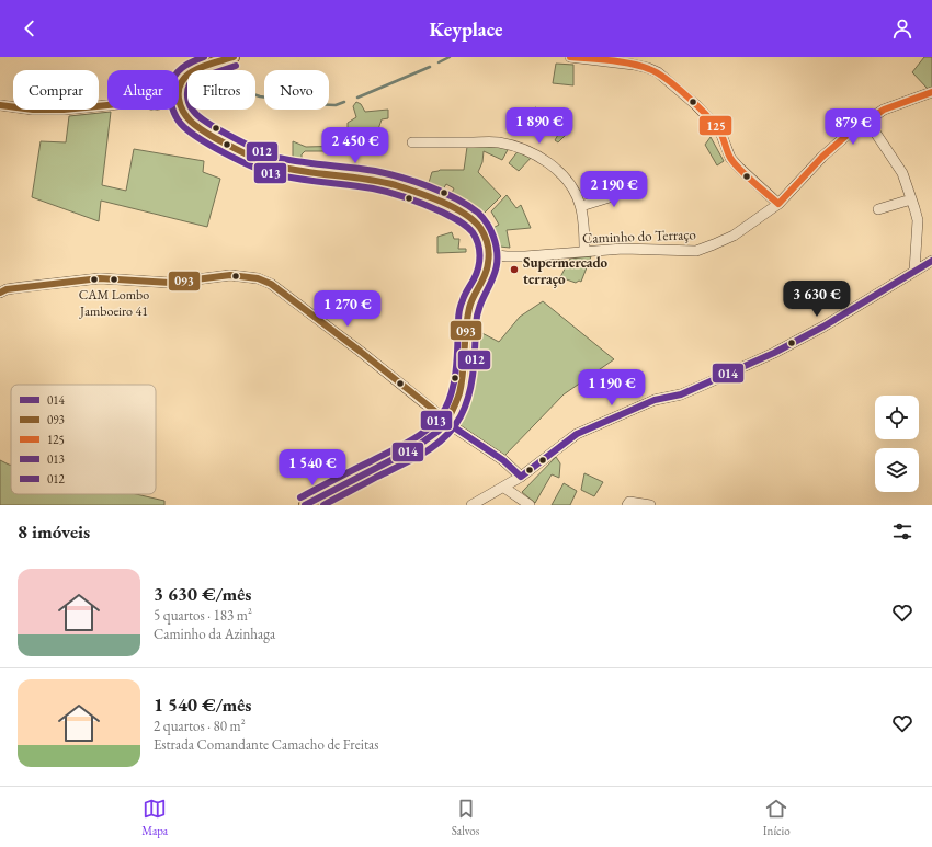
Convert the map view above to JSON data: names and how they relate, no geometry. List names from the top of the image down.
{
  "streets": {
    "street": ["Caminho do Terraço"]
  },
  "places": ["Supermercado terraço", "CAM Lombo Jamboeiro 41"],
  "lines": [
    "transit line 093",
    "transit line 125",
    "transit line 013",
    "transit line 012",
    "transit line 014"
  ],
  "legend": [
    "014",
    "093",
    "125",
    "013",
    "012"
  ],
  "page": {
    "header": "Keyplace",
    "chip": [
      "Comprar",
      "Alugar",
      "Filtros",
      "Novo"
    ],
    "price": [
      "1 890 €",
      "879 €",
      "2 450 €",
      "2 190 €",
      "3 630 €",
      "1 270 €",
      "1 190 €",
      "1 540 €"
    ],
    "heading": "8 imóveis",
    "list": [
      {
        "name": "3 630 €/mês",
        "note": "5 quartos · 183 m² · Caminho da Azinhaga"
      },
      {
        "name": "1 540 €/mês",
        "note": "2 quartos · 80 m² · Estrada Comandante Camacho de Freitas"
      }
    ],
    "tabs": ["Mapa", "Salvos", "Início"]
  }
}
